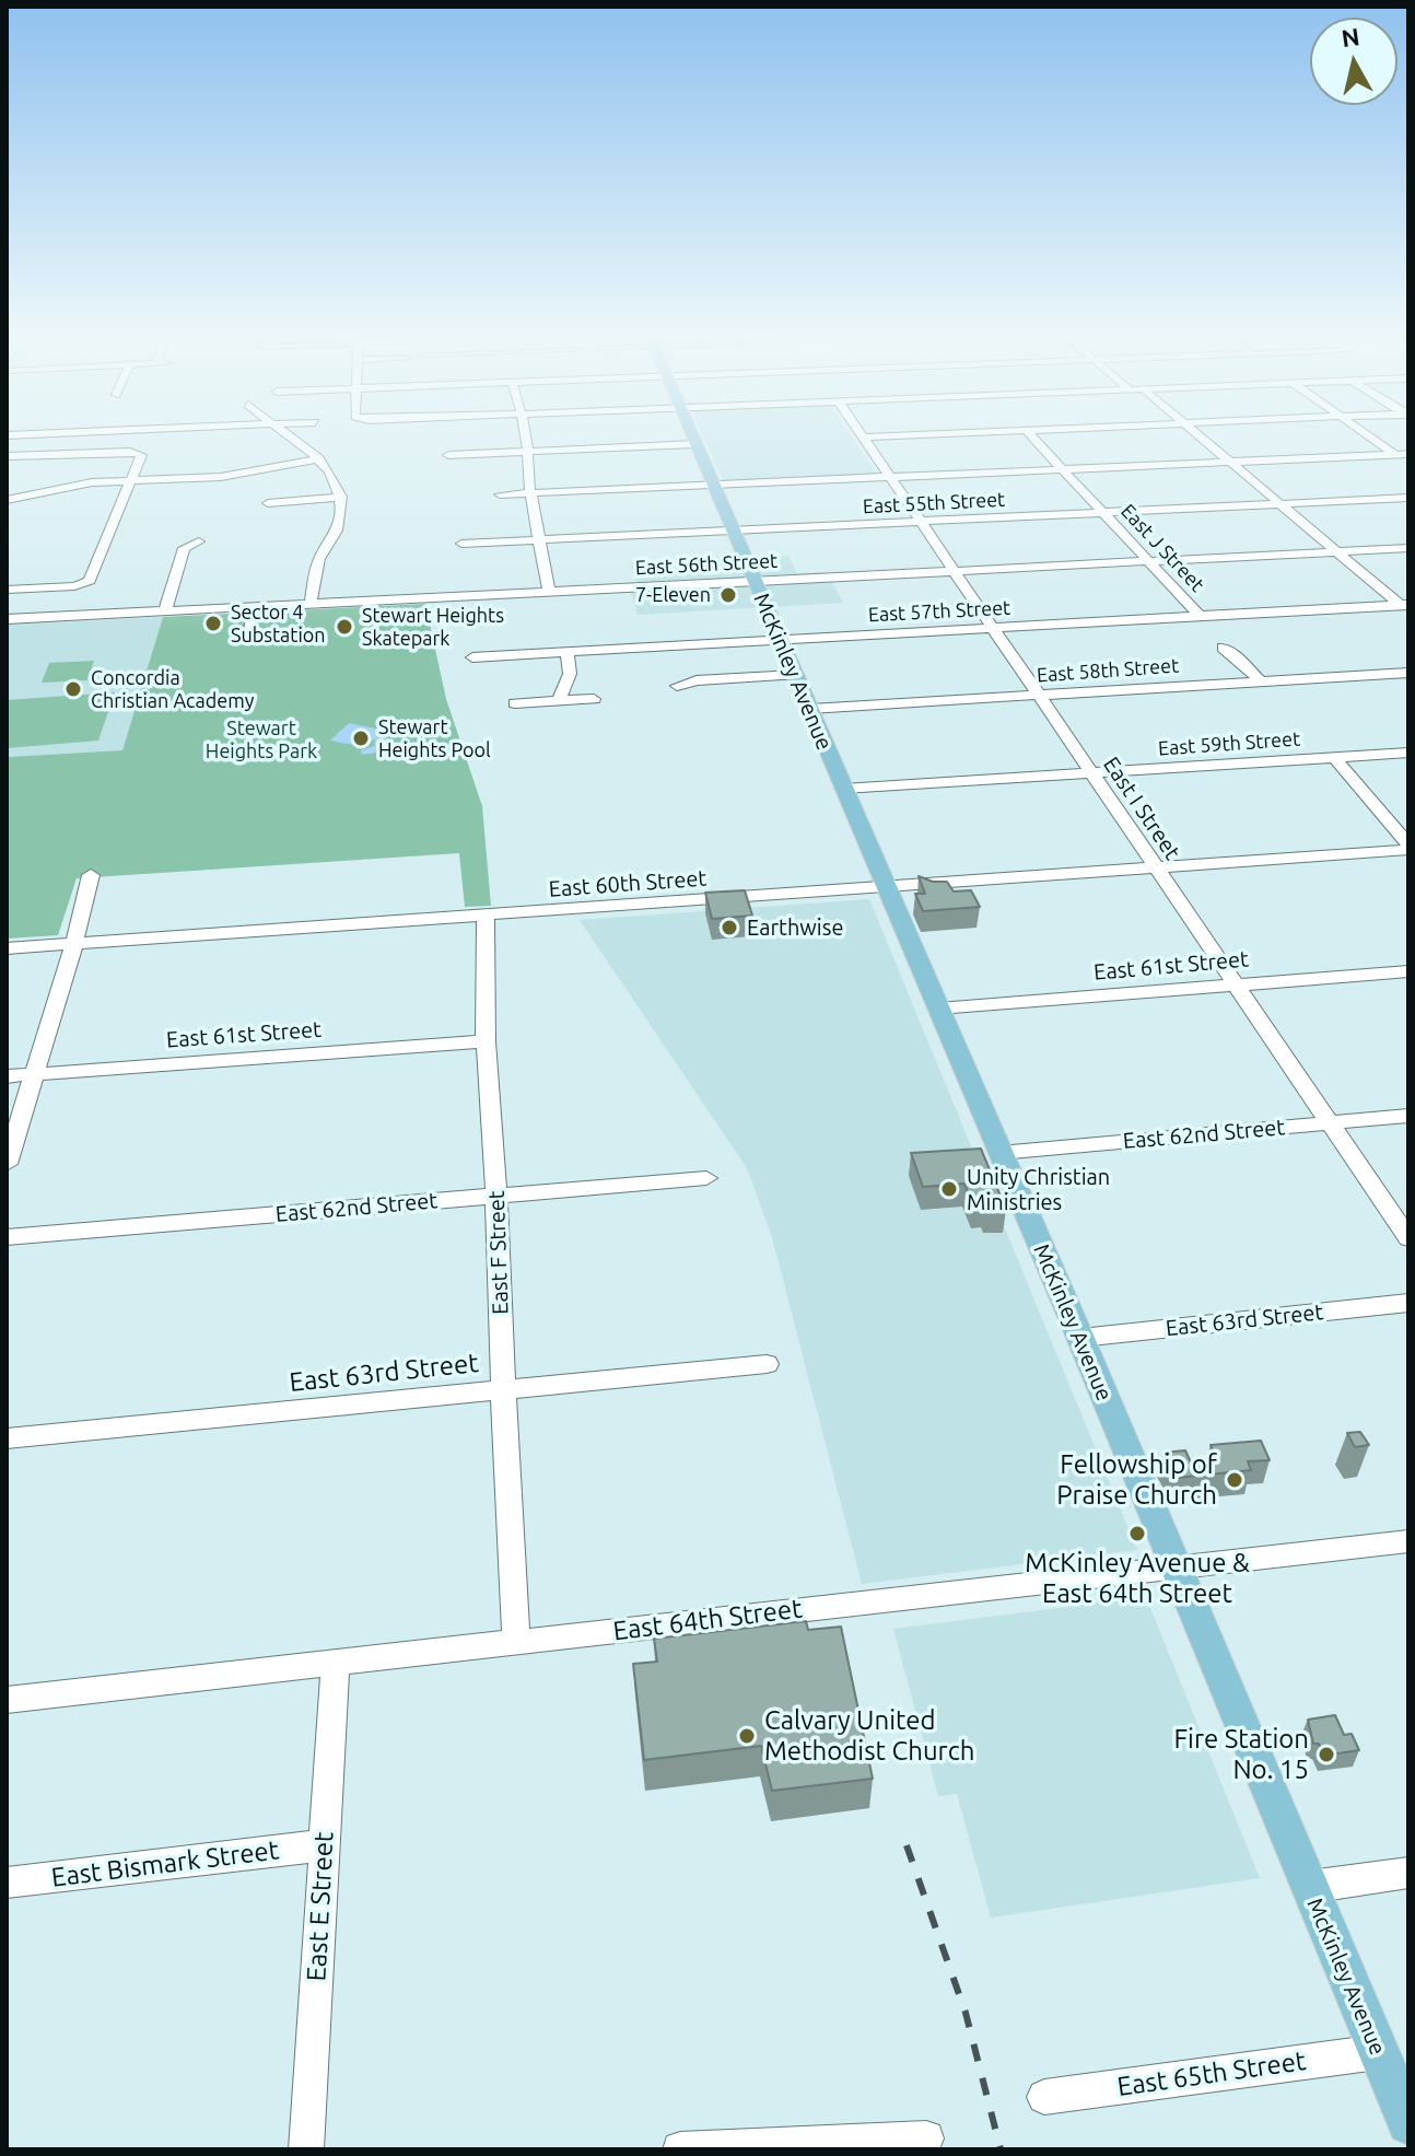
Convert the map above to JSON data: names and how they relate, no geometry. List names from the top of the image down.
{
  "streets": {
    "main road": ["McKinley Avenue"],
    "street": [
      "East 55th Street",
      "East J Street",
      "East 56th Street",
      "East 57th Street",
      "East 58th Street",
      "East 59th Street",
      "East I Street",
      "East 60th Street",
      "East 61st Street",
      "East 62nd Street",
      "East F Street",
      "East 63rd Street",
      "East 64th Street",
      "East Bismark Street",
      "East E Street",
      "East 65th Street"
    ]
  },
  "crossings": [
    ["East 55th Street", "East J Street"],
    ["East 55th Street", "McKinley Avenue"],
    ["East 55th Street", "East I Street"],
    ["East J Street", "East 56th Street"],
    ["East J Street", "East 57th Street"],
    ["East 56th Street", "McKinley Avenue"],
    ["East 56th Street", "East I Street"],
    ["East 57th Street", "McKinley Avenue"],
    ["East 57th Street", "East I Street"],
    ["East 58th Street", "McKinley Avenue"],
    ["East 58th Street", "East I Street"],
    ["McKinley Avenue", "East 59th Street"],
    ["McKinley Avenue", "East 60th Street"],
    ["McKinley Avenue", "East 61st Street"],
    ["McKinley Avenue", "East 62nd Street"],
    ["McKinley Avenue", "East 63rd Street"],
    ["McKinley Avenue", "East 64th Street"],
    ["McKinley Avenue", "East 65th Street"],
    ["East 59th Street", "East I Street"],
    ["East I Street", "East 60th Street"],
    ["East I Street", "East 61st Street"],
    ["East I Street", "East 62nd Street"],
    ["East 60th Street", "East F Street"],
    ["East 61st Street", "East F Street"],
    ["East 62nd Street", "East F Street"],
    ["East F Street", "East 63rd Street"],
    ["East F Street", "East 64th Street"],
    ["East 64th Street", "East E Street"],
    ["East Bismark Street", "East E Street"]
  ],
  "parks": ["Stewart Heights Park"],
  "places": [
    "7-Eleven",
    "Sector 4 Substation",
    "Stewart Heights Skatepark",
    "Concordia Christian Academy",
    "Stewart Heights Pool",
    "Earthwise",
    "Unity Christian Ministries",
    "Fellowship of Praise Church",
    "McKinley Avenue & East 64th Street",
    "Calvary United Methodist Church",
    "Fire Station No. 15"
  ],
  "north": "top"
}
